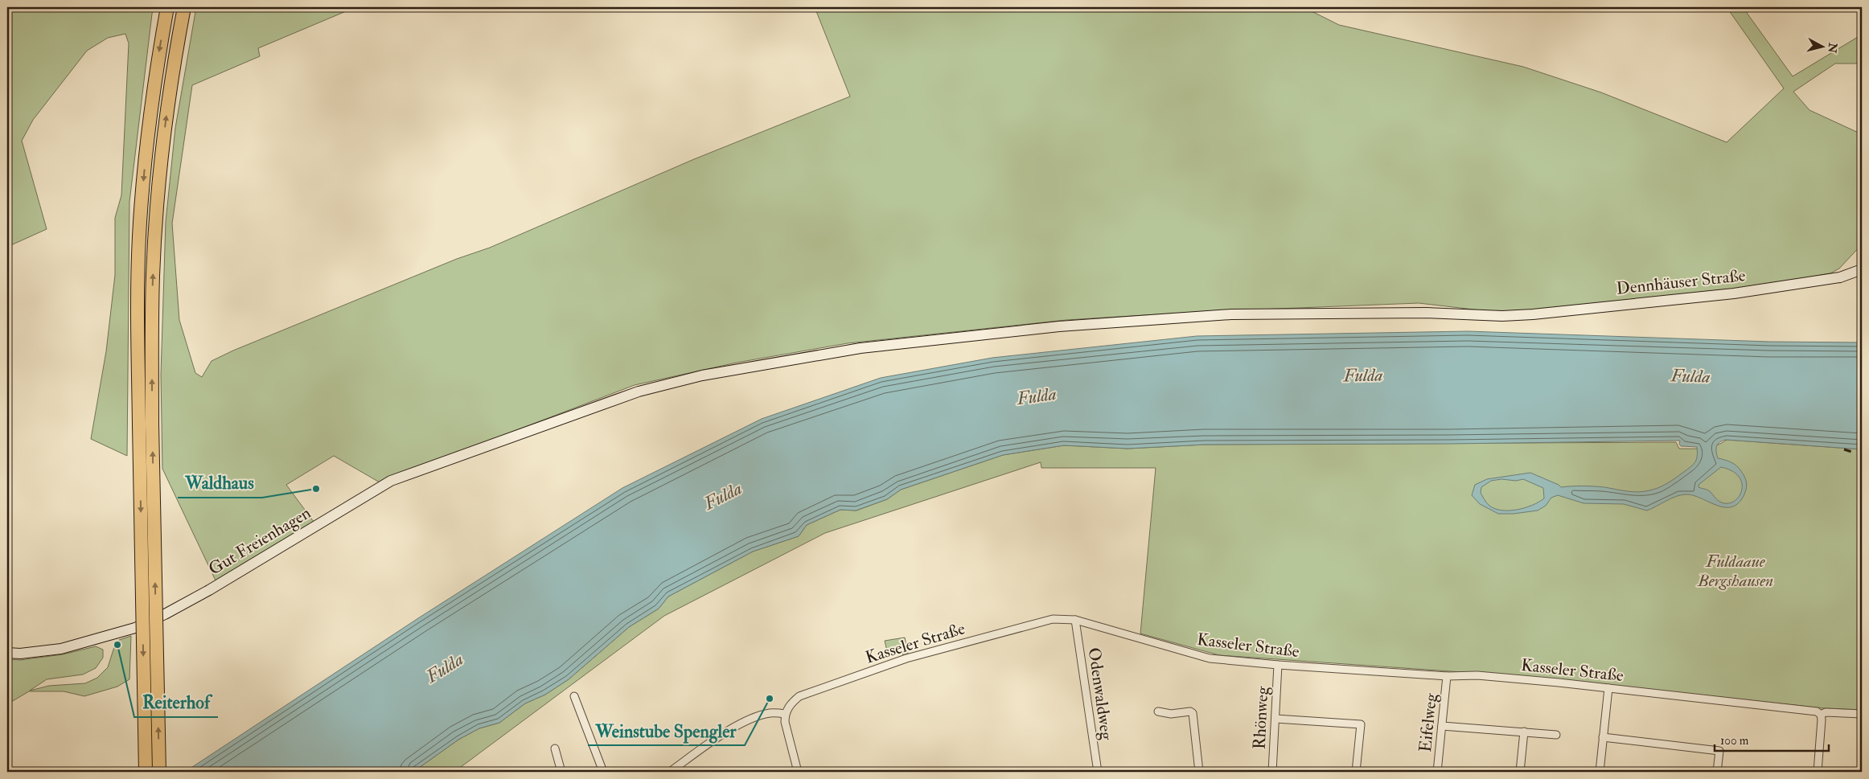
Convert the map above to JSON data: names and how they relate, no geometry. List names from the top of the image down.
{
  "streets": {
    "street": [
      "Dennhäuser Straße",
      "Gut Freienhagen",
      "Kasseler Straße",
      "Odenwaldweg",
      "Rhönweg",
      "Eifelweg"
    ]
  },
  "crossings": [
    ["Dennhäuser Straße", "Gut Freienhagen"],
    ["Kasseler Straße", "Odenwaldweg"],
    ["Kasseler Straße", "Rhönweg"],
    ["Kasseler Straße", "Eifelweg"]
  ],
  "water": ["Fulda"],
  "parks": ["Fuldaaue Bergshausen"],
  "places": ["Waldhaus", "Reiterhof", "Weinstube Spengler"],
  "scale_bar": "100 m",
  "north": "right"
}
